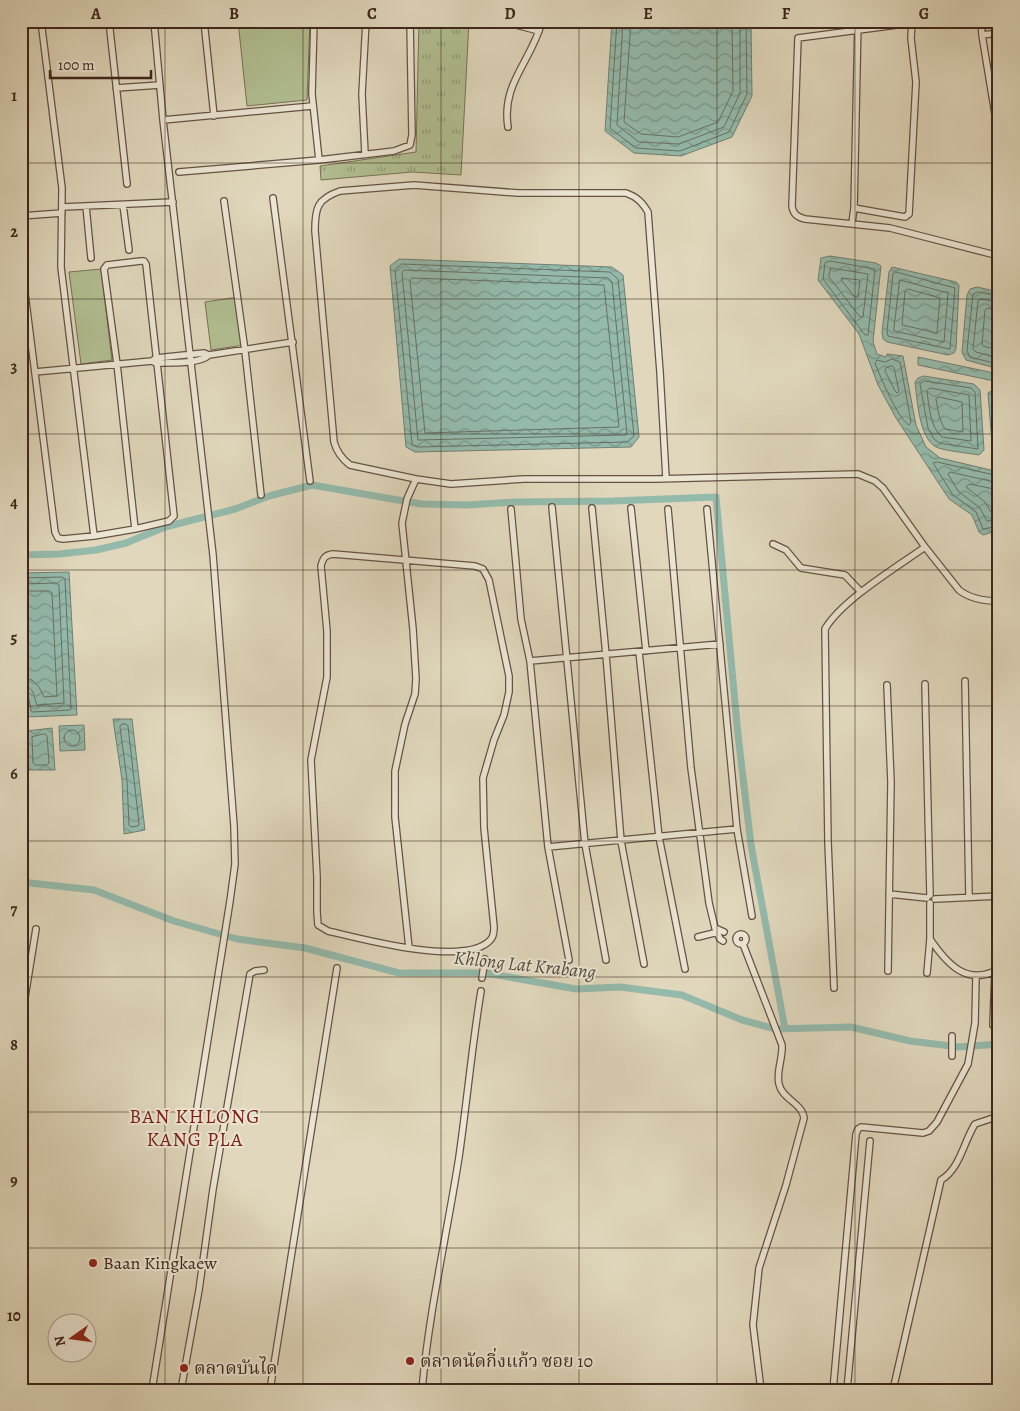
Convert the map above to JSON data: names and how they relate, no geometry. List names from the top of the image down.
{
  "districts": ["BAN KHLONG KANG PLA"],
  "water": ["Khlong Lat Krabang"],
  "places": ["Baan Kingkaew", "ตลาดนัดกิ่งแก้ว ซอย 10", "ตลาดบันได"],
  "scale_bar": "100 m",
  "north": "left",
  "grid": {
    "columns": [
      "A",
      "B",
      "C",
      "D",
      "E",
      "F",
      "G"
    ],
    "rows": [
      "1",
      "2",
      "3",
      "4",
      "5",
      "6",
      "7",
      "8",
      "9",
      "10"
    ]
  }
}
